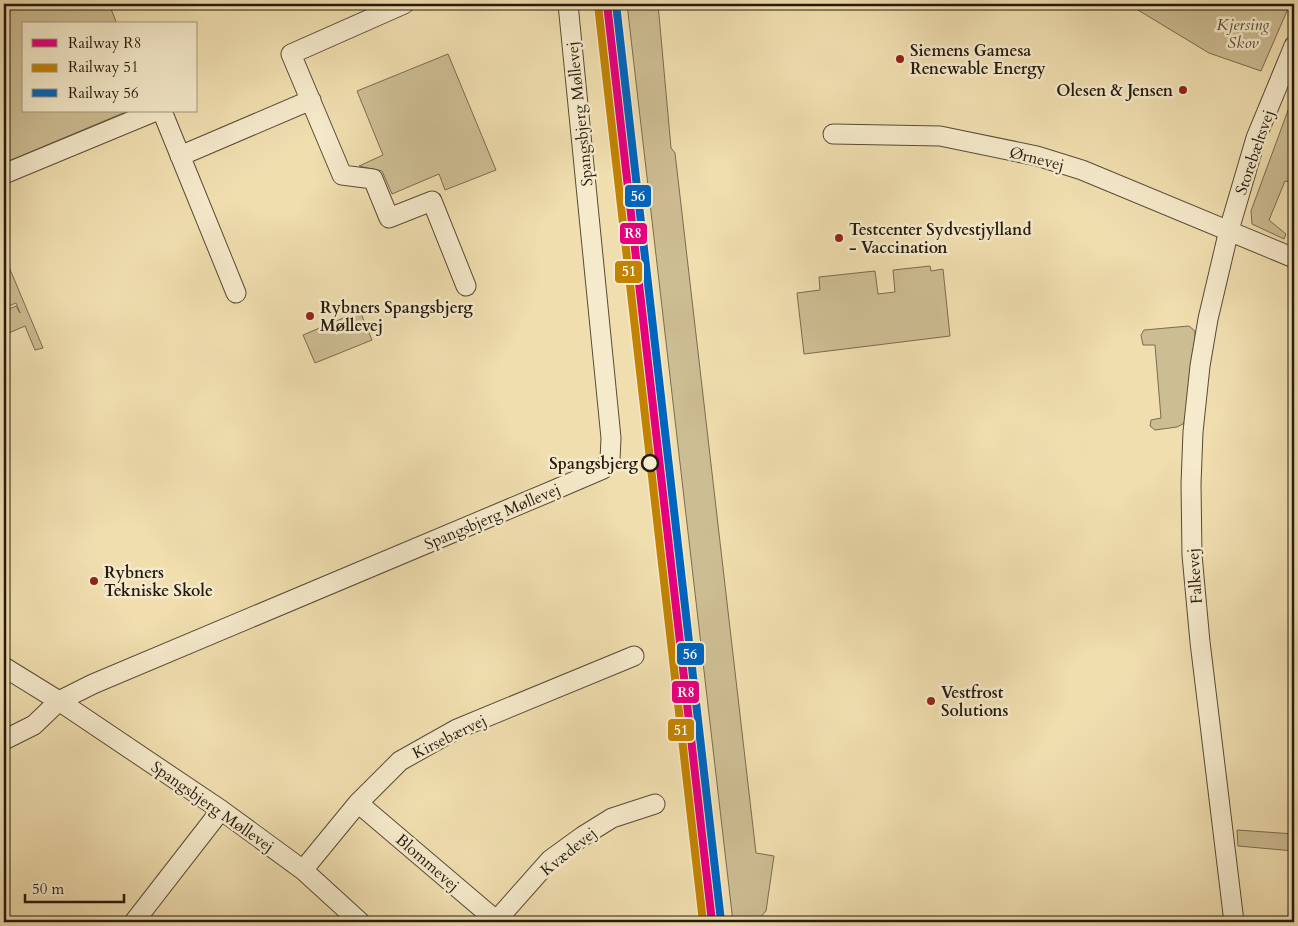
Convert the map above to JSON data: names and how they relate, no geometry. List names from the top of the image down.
{
  "streets": {
    "street": [
      "Spangsbjerg Møllevej",
      "Storebæltsvej",
      "Ørnevej",
      "Falkevej",
      "Kirsebærvej",
      "Kvædevej",
      "Blommevej"
    ]
  },
  "crossings": [
    ["Spangsbjerg Møllevej", "Kirsebærvej"],
    ["Storebæltsvej", "Ørnevej"],
    ["Storebæltsvej", "Falkevej"],
    ["Ørnevej", "Falkevej"],
    ["Kirsebærvej", "Blommevej"],
    ["Kvædevej", "Blommevej"]
  ],
  "parks": ["Kjersing Skov"],
  "places": [
    "Siemens Gamesa Renewable Energy",
    "Olesen & Jensen",
    "Testcenter Sydvestjylland - Vaccination",
    "Rybners Spangsbjerg Møllevej",
    "Spangsbjerg",
    "Rybners Tekniske Skole",
    "Vestfrost Solutions"
  ],
  "lines": ["rail line R8", "rail line 56", "rail line 51"],
  "legend": ["Railway R8", "Railway 51", "Railway 56"],
  "scale_bar": "50 m"
}
